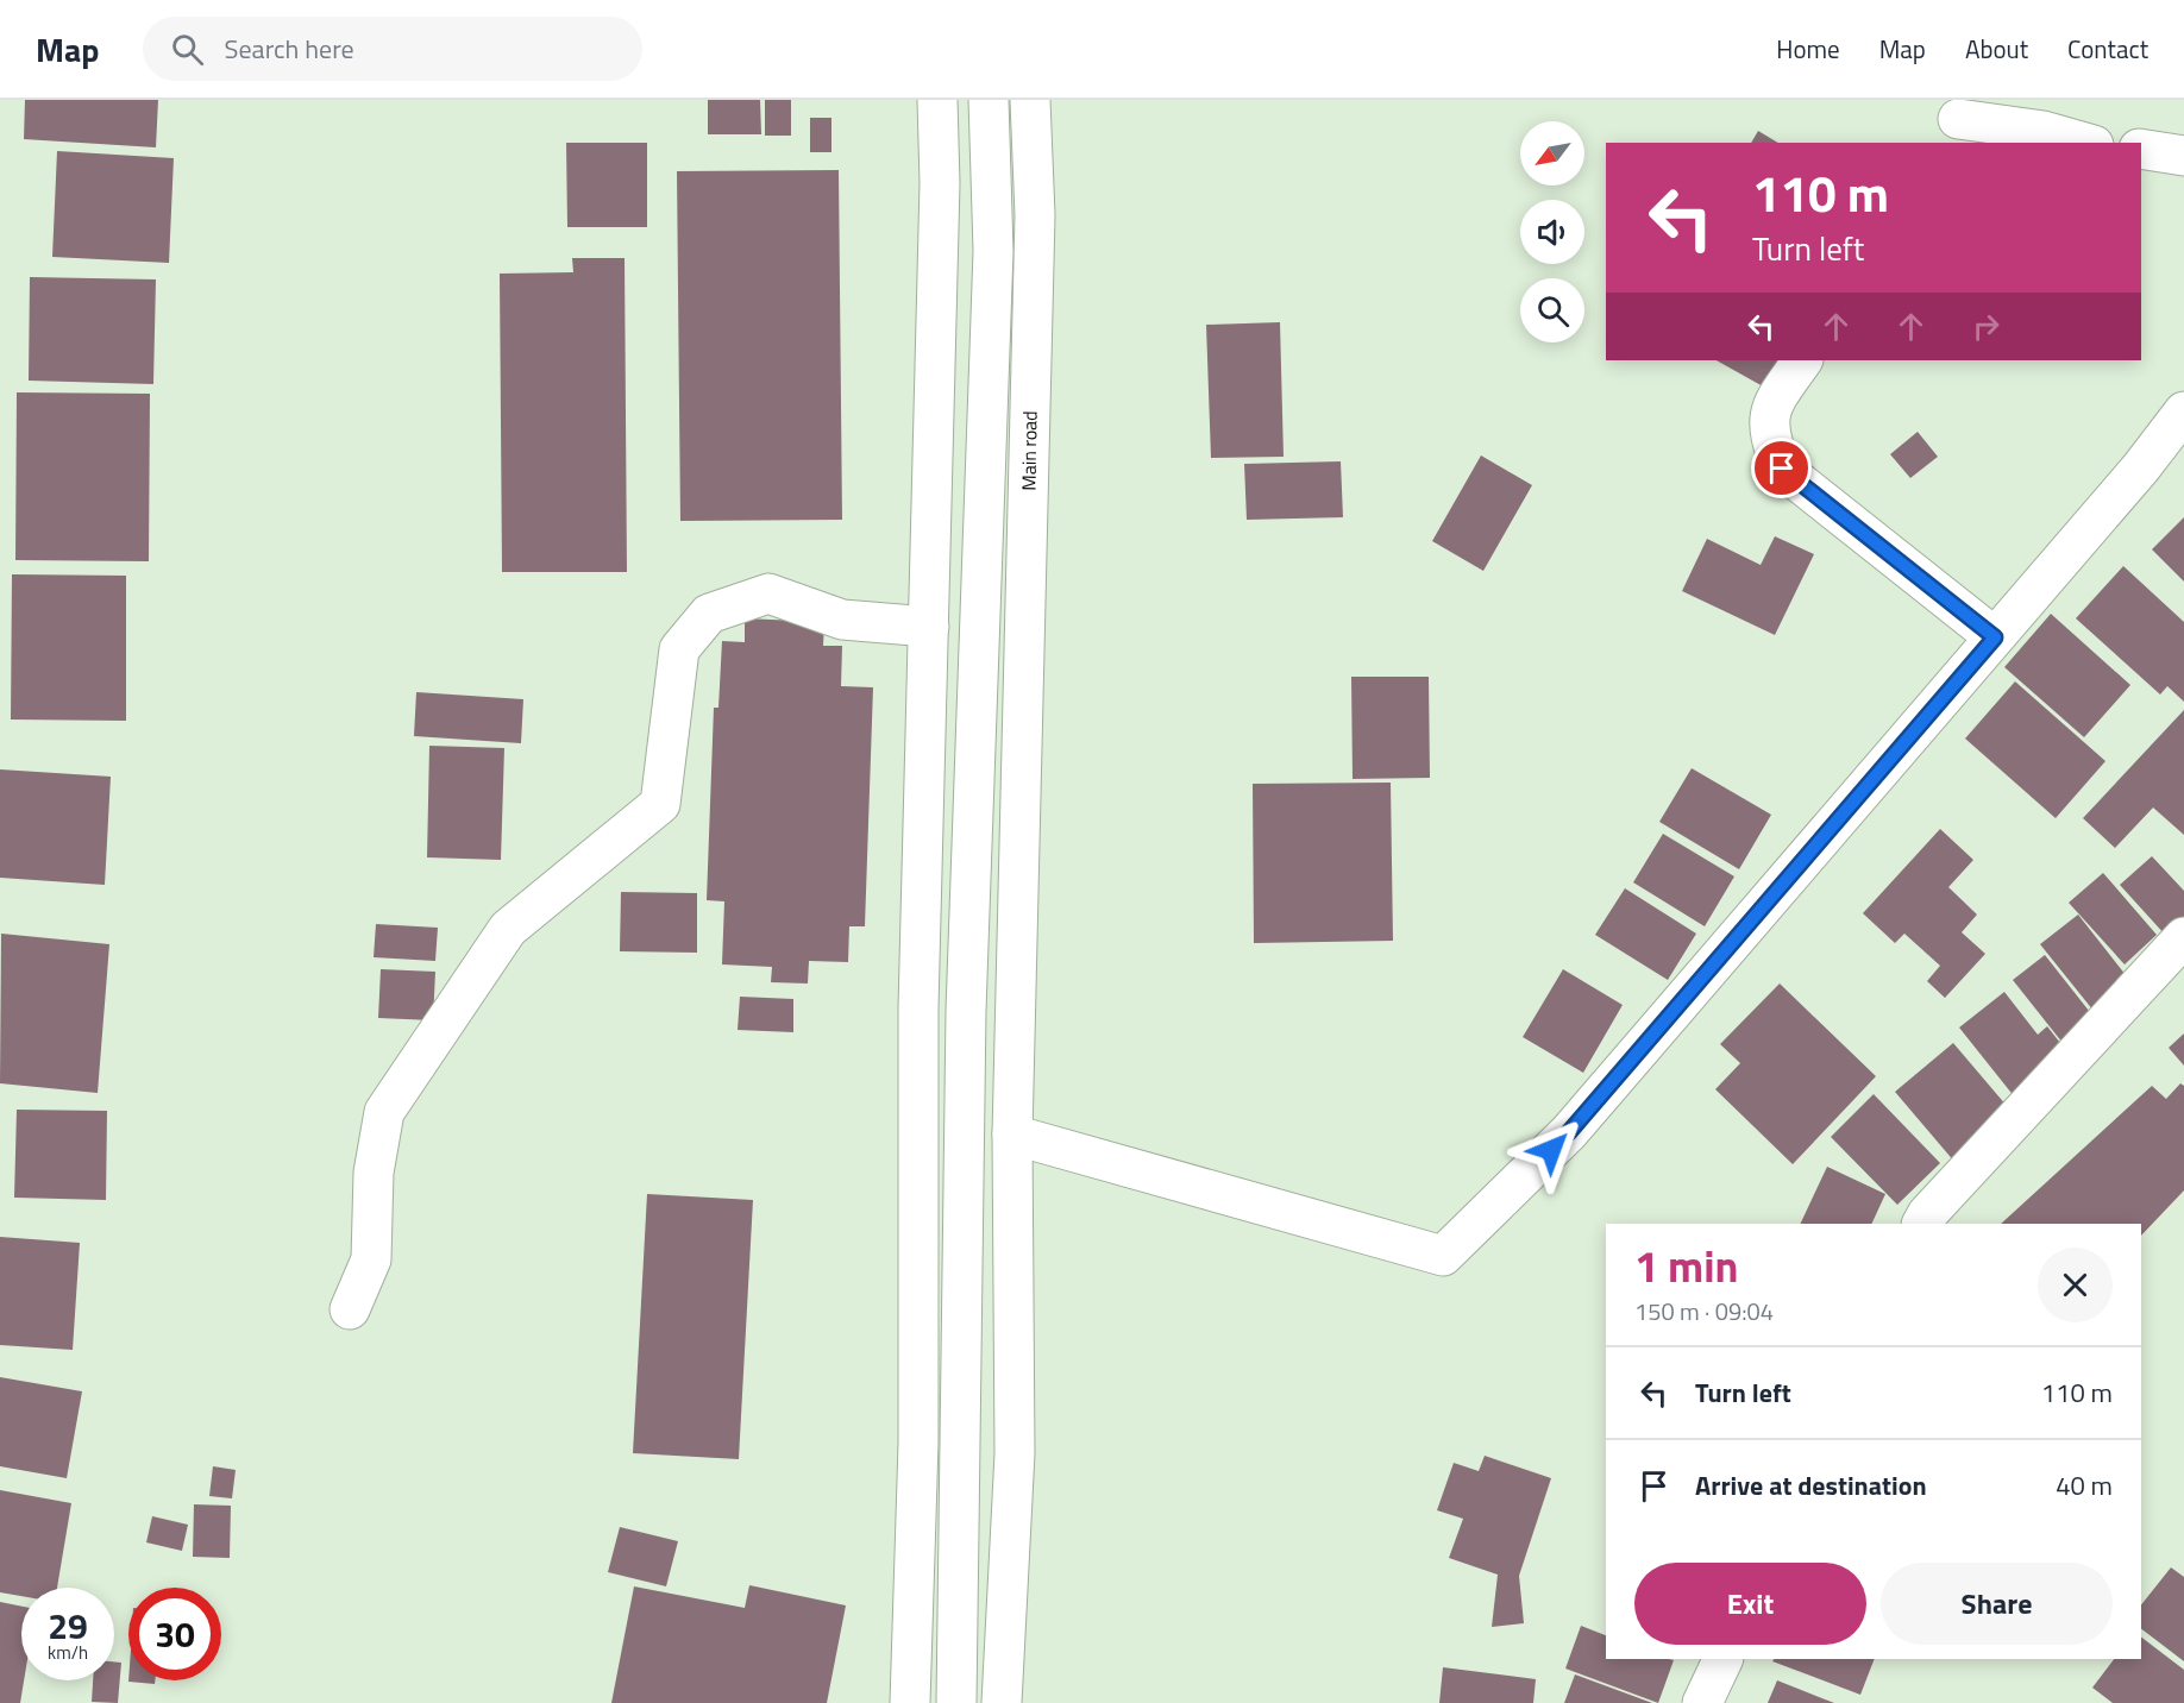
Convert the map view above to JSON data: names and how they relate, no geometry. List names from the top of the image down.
{
  "streets": {
    "main road": ["Main road"]
  },
  "north": "bottom left",
  "page": {
    "header": "Map",
    "search": "Search here",
    "nav": [
      "Home",
      "Map",
      "About",
      "Contact"
    ],
    "turn": ["110 m", "Turn left"],
    "heading": ["1 min", "150 m · 09:04"],
    "list": [
      {
        "name": "Turn left",
        "value": "110 m"
      },
      {
        "name": "Arrive at destination",
        "value": "40 m"
      }
    ],
    "buttons": ["Exit", "Share"],
    "speed": "29 km/h",
    "limit": "30"
  }
}
